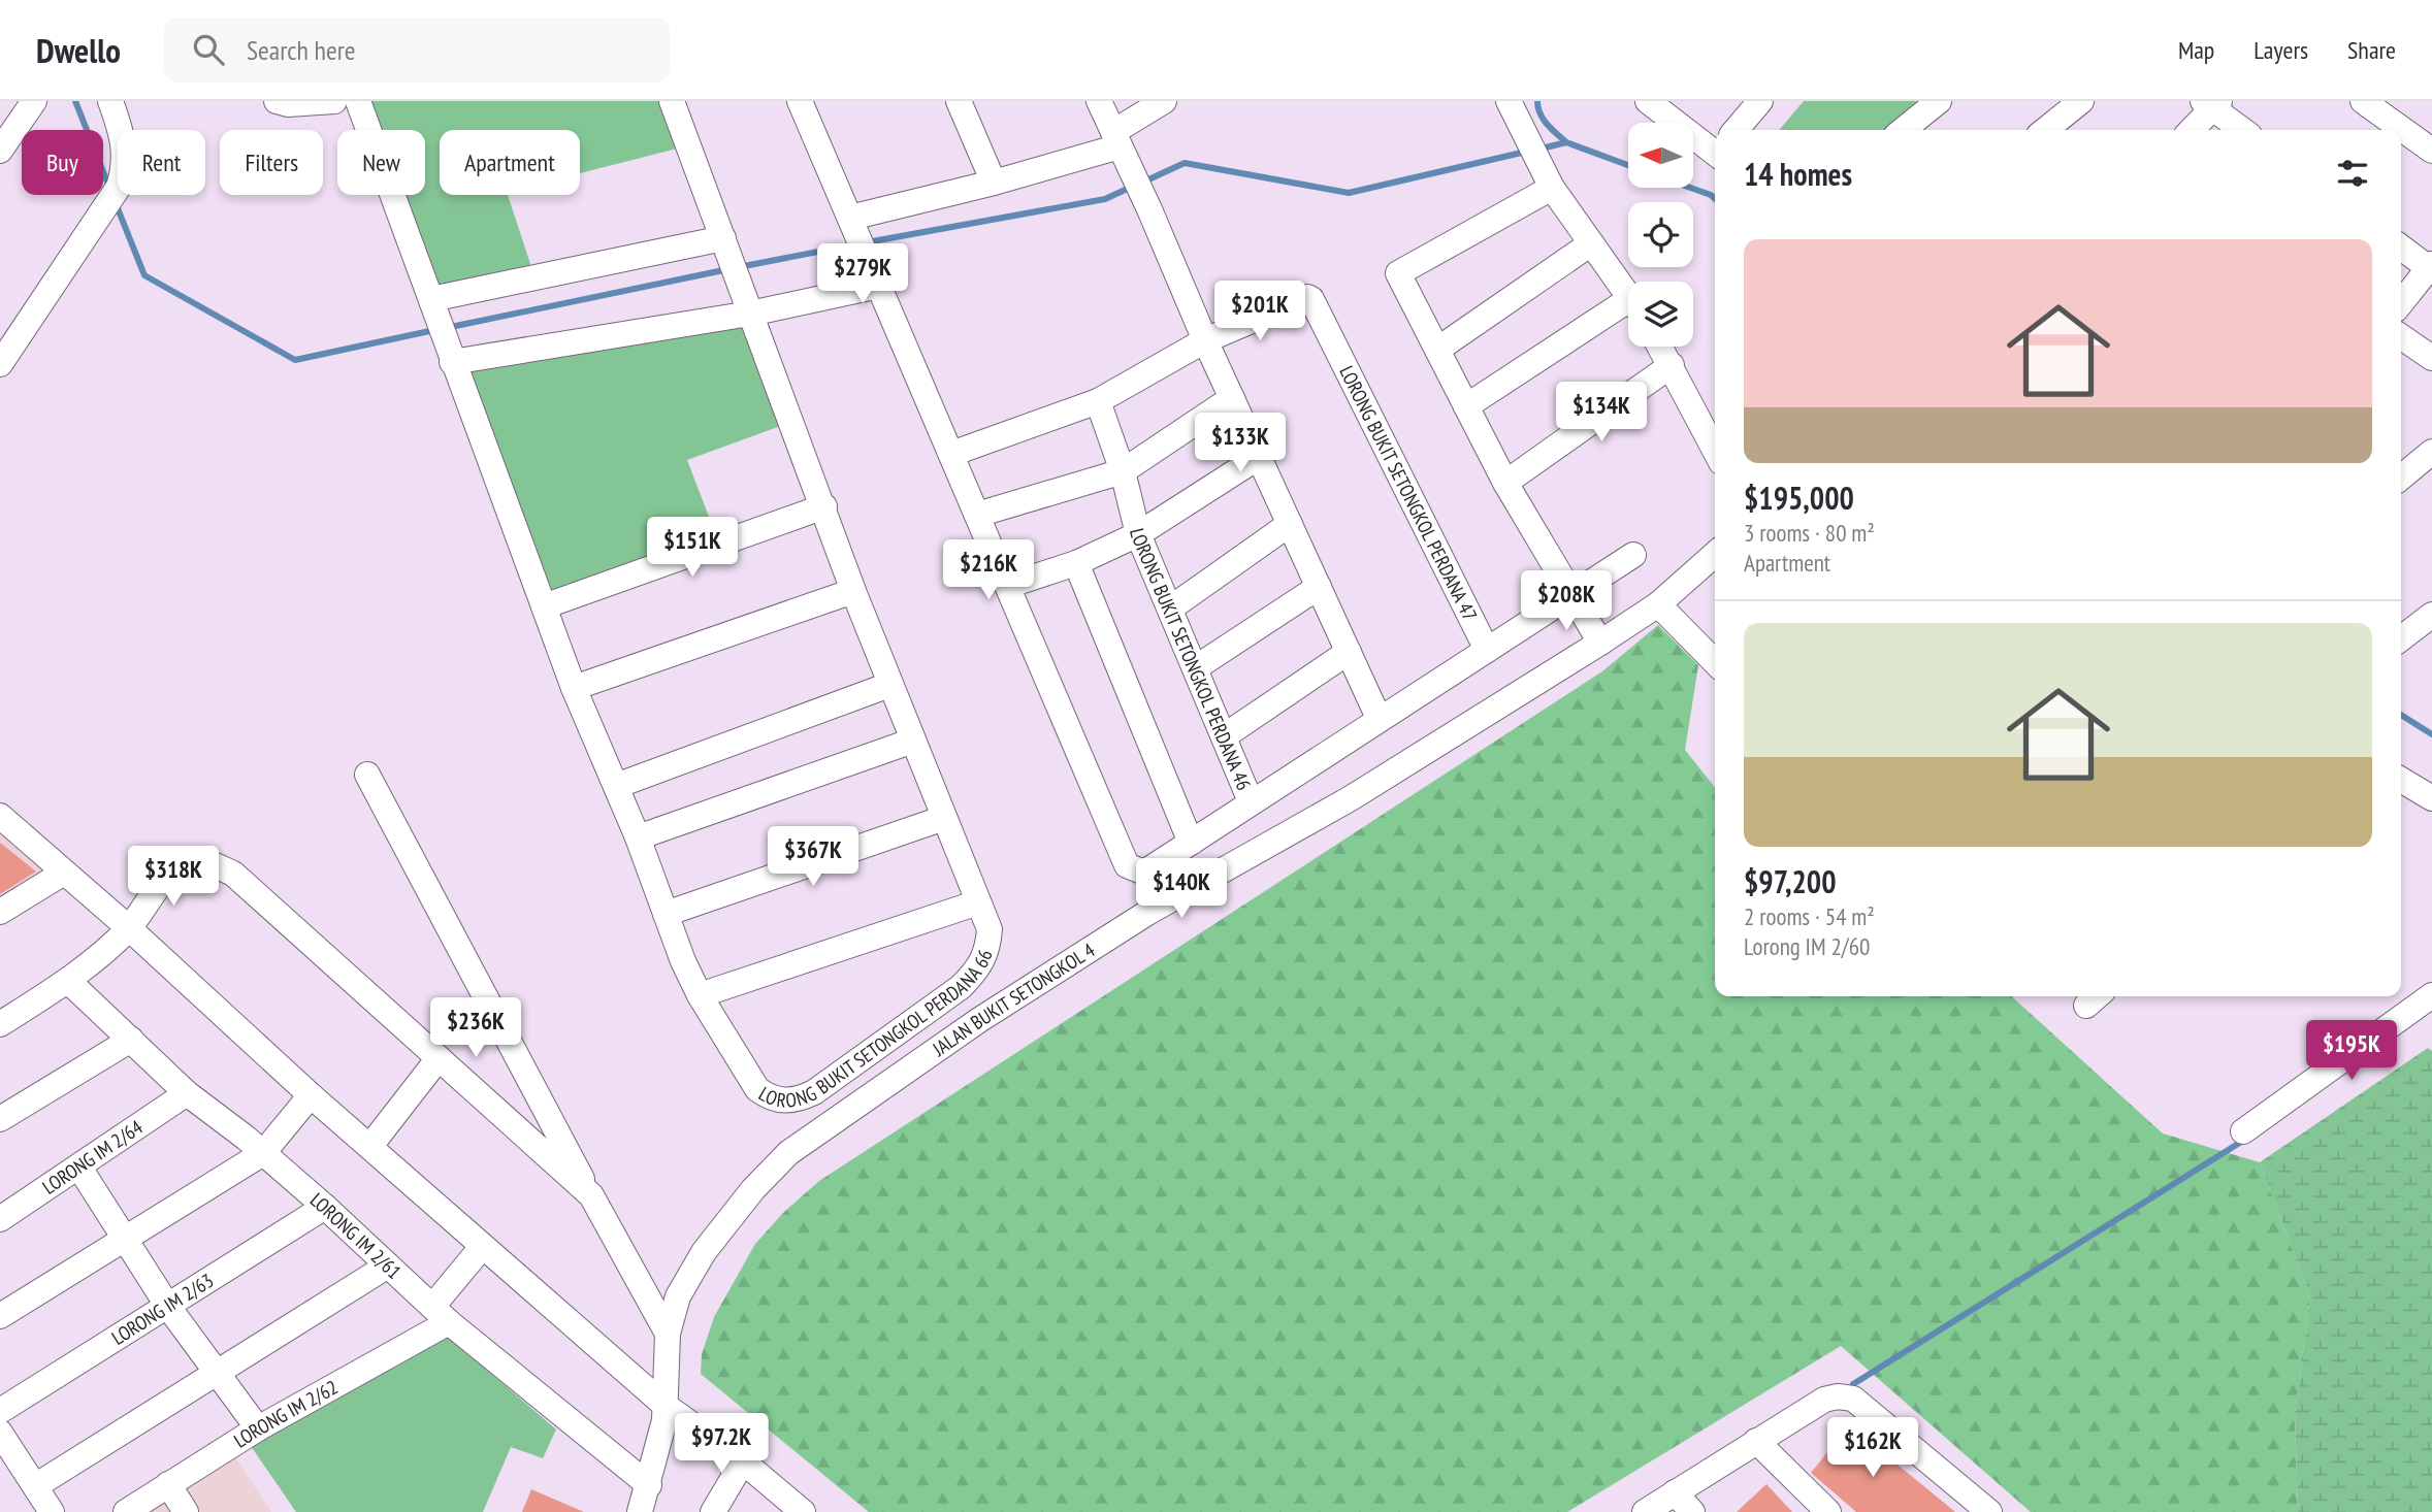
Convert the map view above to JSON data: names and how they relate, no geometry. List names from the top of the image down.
{
  "streets": {
    "street": [
      "LORONG BUKIT SETONGKOL PERDANA 47",
      "LORONG BUKIT SETONGKOL PERDANA 46",
      "JALAN BUKIT SETONGKOL 4",
      "LORONG BUKIT SETONGKOL PERDANA 66",
      "LORONG IM 2/64",
      "LORONG IM 2/61",
      "LORONG IM 2/63",
      "LORONG IM 2/62"
    ]
  },
  "crossings": [
    ["LORONG BUKIT SETONGKOL PERDANA 47", "LORONG BUKIT SETONGKOL PERDANA 46"],
    ["JALAN BUKIT SETONGKOL 4", "LORONG IM 2/61"],
    ["LORONG IM 2/64", "LORONG IM 2/61"],
    ["LORONG IM 2/61", "LORONG IM 2/63"],
    ["LORONG IM 2/61", "LORONG IM 2/62"]
  ],
  "north": "left",
  "page": {
    "header": "Dwello",
    "search": "Search here",
    "nav": ["Map", "Layers", "Share"],
    "chip": [
      "Buy",
      "Rent",
      "Filters",
      "New",
      "Apartment"
    ],
    "heading": "14 homes",
    "list": [
      {
        "name": "$195,000",
        "note": "3 rooms · 80 m² · Apartment"
      },
      {
        "name": "$97,200",
        "note": "2 rooms · 54 m² · Lorong IM 2/60"
      }
    ],
    "price": [
      "$279K",
      "$201K",
      "$134K",
      "$133K",
      "$151K",
      "$216K",
      "$208K",
      "$367K",
      "$318K",
      "$140K",
      "$236K",
      "$195K",
      "$97.2K",
      "$162K"
    ]
  }
}
